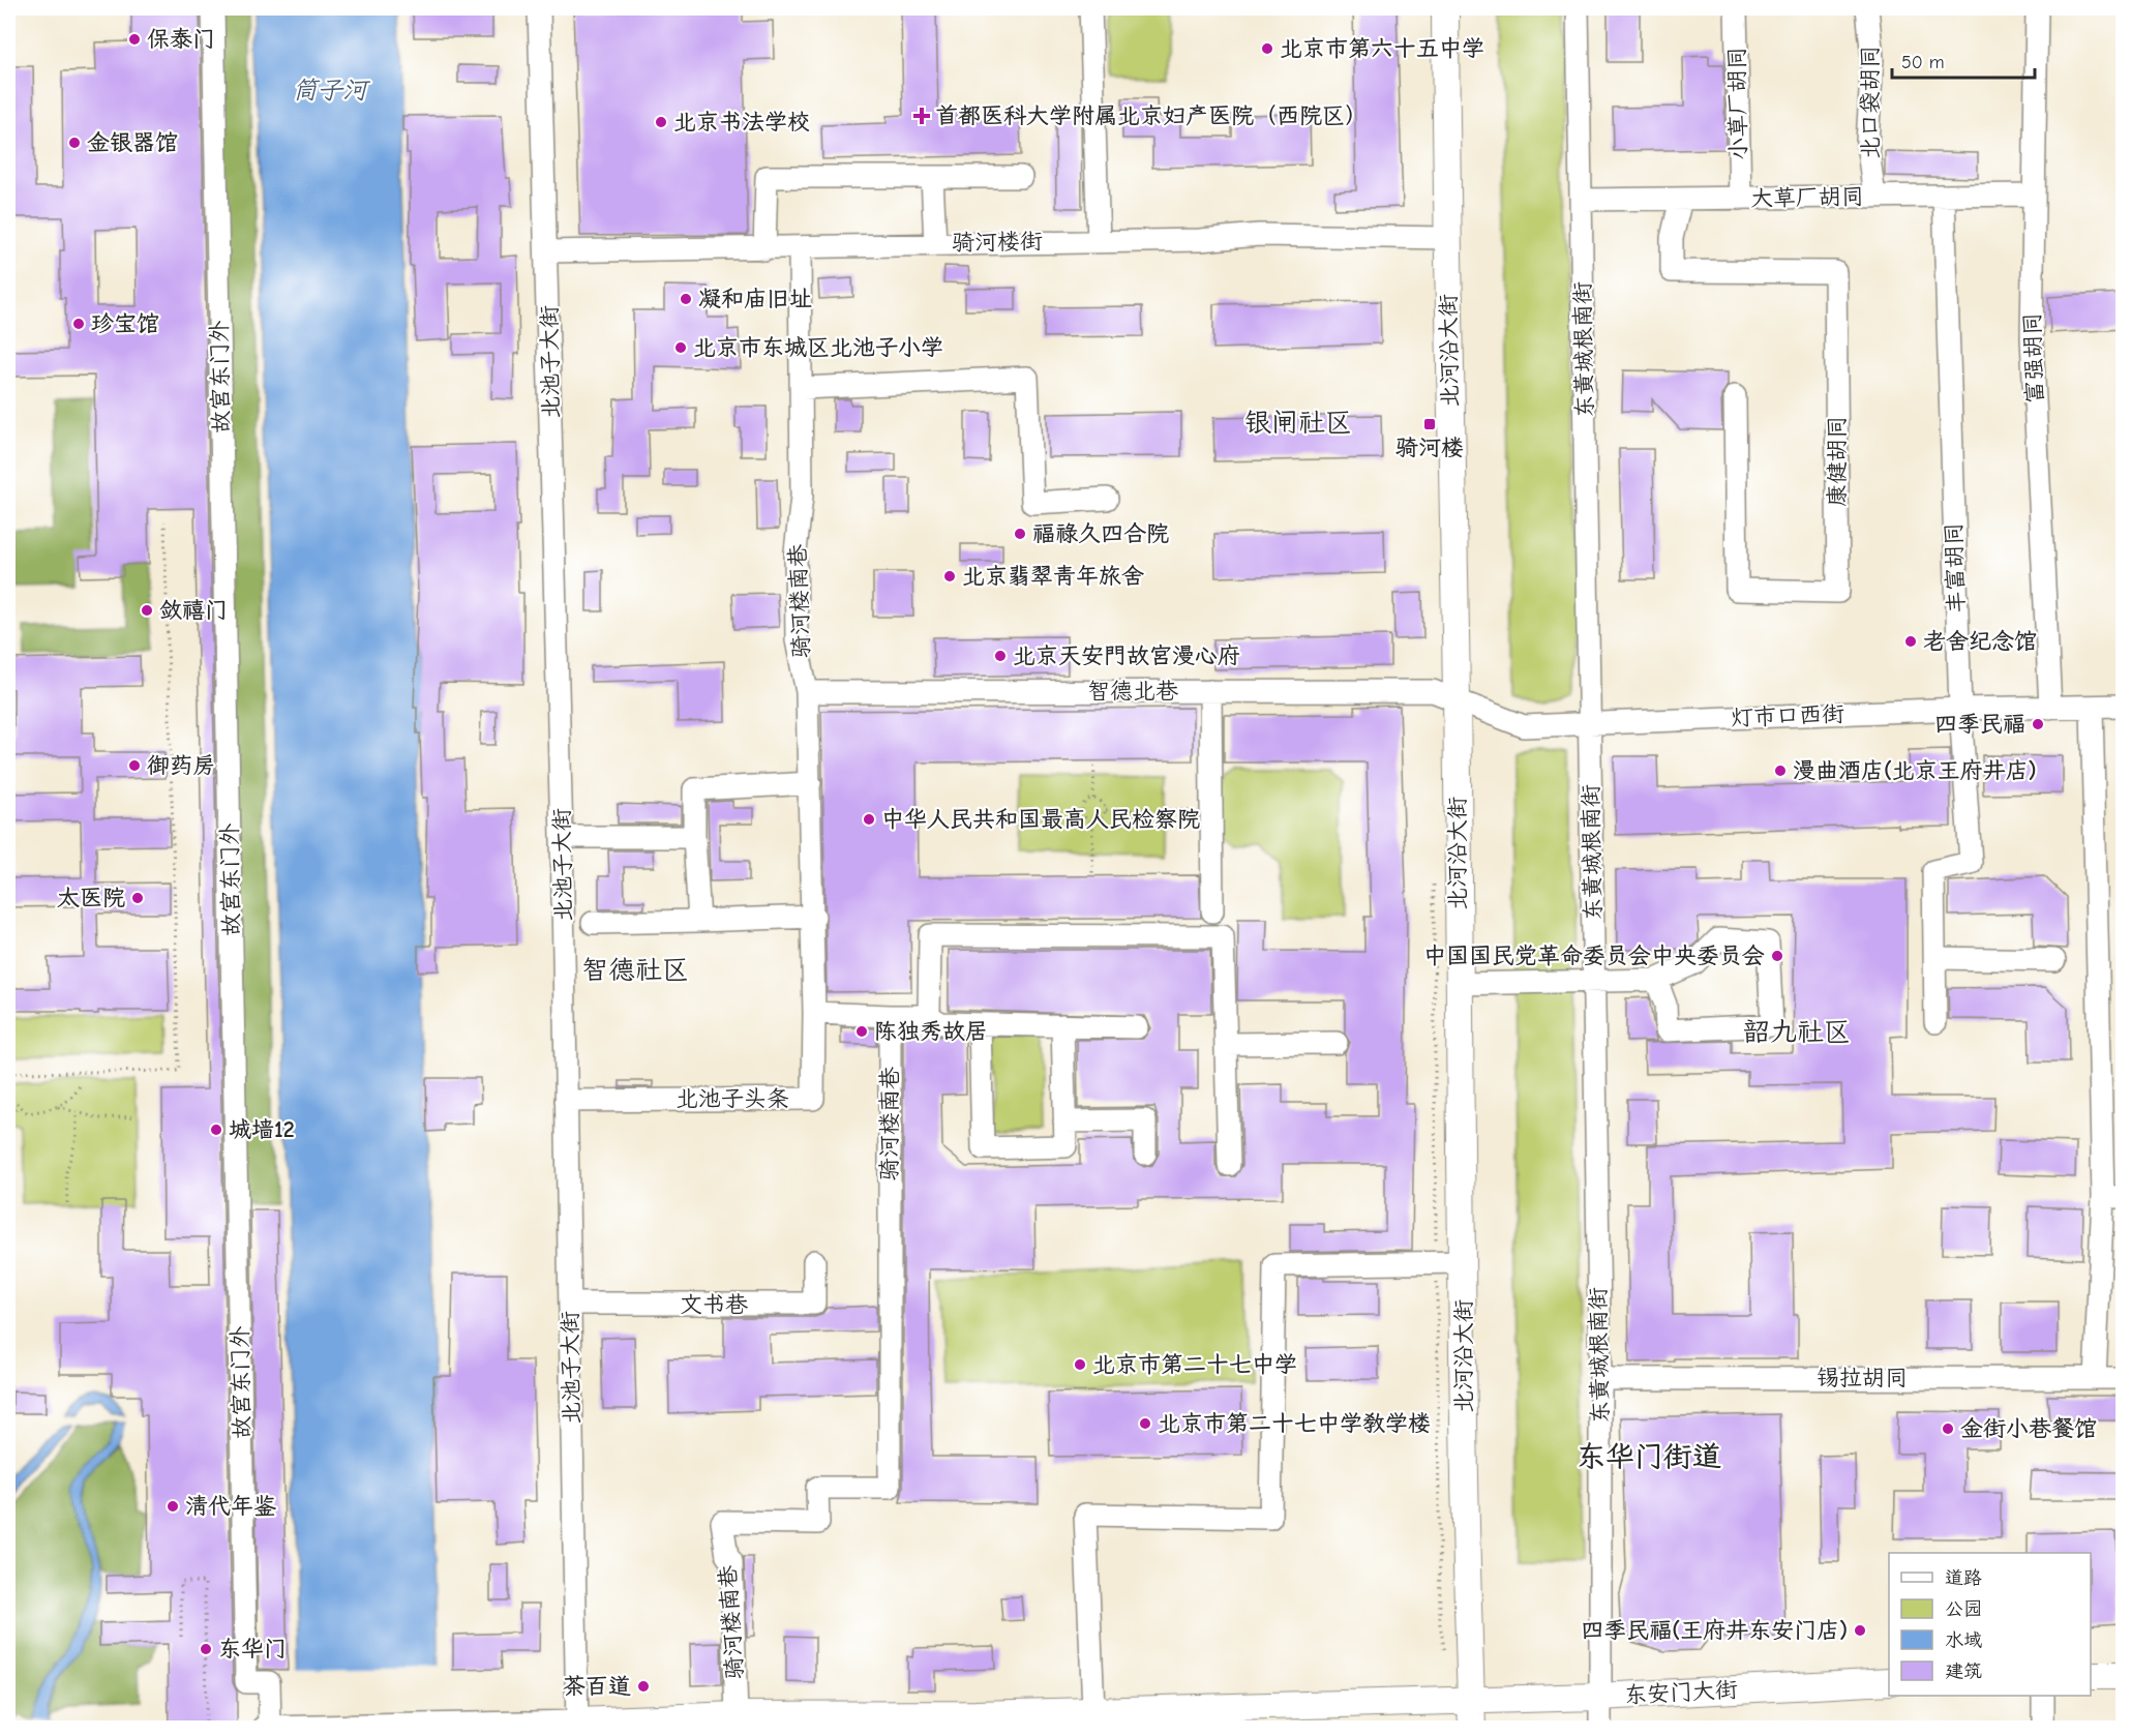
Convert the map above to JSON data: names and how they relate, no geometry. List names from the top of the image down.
{
  "streets": {
    "main road": ["北河沿大街", "东安门大街"],
    "street": [
      "北口袋胡同",
      "小草厂胡同",
      "大草厂胡同",
      "骑河楼街",
      "东黄城根南街",
      "富强胡同",
      "北池子大街",
      "故宫东门外",
      "康健胡同",
      "丰富胡同",
      "骑河楼南巷",
      "智德北巷",
      "灯市口西街",
      "北池子头条",
      "文书巷",
      "锡拉胡同"
    ]
  },
  "crossings": [
    ["北口袋胡同", "大草厂胡同"],
    ["小草厂胡同", "大草厂胡同"],
    ["大草厂胡同", "东黄城根南街"],
    ["大草厂胡同", "富强胡同"],
    ["大草厂胡同", "康健胡同"],
    ["大草厂胡同", "丰富胡同"],
    ["骑河楼街", "北河沿大街"],
    ["骑河楼街", "北池子大街"],
    ["骑河楼街", "骑河楼南巷"],
    ["东黄城根南街", "灯市口西街"],
    ["东黄城根南街", "锡拉胡同"],
    ["东黄城根南街", "东安门大街"],
    ["北河沿大街", "智德北巷"],
    ["北河沿大街", "灯市口西街"],
    ["北河沿大街", "东安门大街"],
    ["富强胡同", "灯市口西街"],
    ["北池子大街", "北池子头条"],
    ["北池子大街", "文书巷"],
    ["北池子大街", "东安门大街"],
    ["丰富胡同", "灯市口西街"],
    ["骑河楼南巷", "智德北巷"],
    ["骑河楼南巷", "北池子头条"],
    ["骑河楼南巷", "东安门大街"],
    ["智德北巷", "灯市口西街"]
  ],
  "districts": [
    "银闸社区",
    "智德社区",
    "韶九社区",
    "东华门街道"
  ],
  "water": ["筒子河"],
  "places": {
    "other": [
      "保泰门",
      "北京市第六十五中学",
      "北京书法学校",
      "金银器馆",
      "凝和庙旧址",
      "珍宝馆",
      "北京市东城区北池子小学",
      "福禄久四合院",
      "北京翡翠青年旅舍",
      "敛禧门",
      "老舍纪念馆",
      "北京天安門故宮漫心府",
      "四季民福",
      "御药房",
      "漫曲酒店(北京王府井店)",
      "中华人民共和国最高人民检察院",
      "太医院",
      "中国国民党革命委员会中央委员会",
      "陈独秀故居",
      "城墙12",
      "北京市第二十七中学",
      "北京市第二十七中学教学楼",
      "金街小巷餐馆",
      "清代年鉴",
      "四季民福(王府井东安门店)",
      "东华门",
      "茶百道"
    ],
    "health": ["首都医科大学附属北京妇产医院（西院区）"],
    "transit": ["骑河楼"]
  },
  "legend": [
    "道路",
    "公园",
    "水域",
    "建筑"
  ],
  "scale_bar": "50 m"
}
